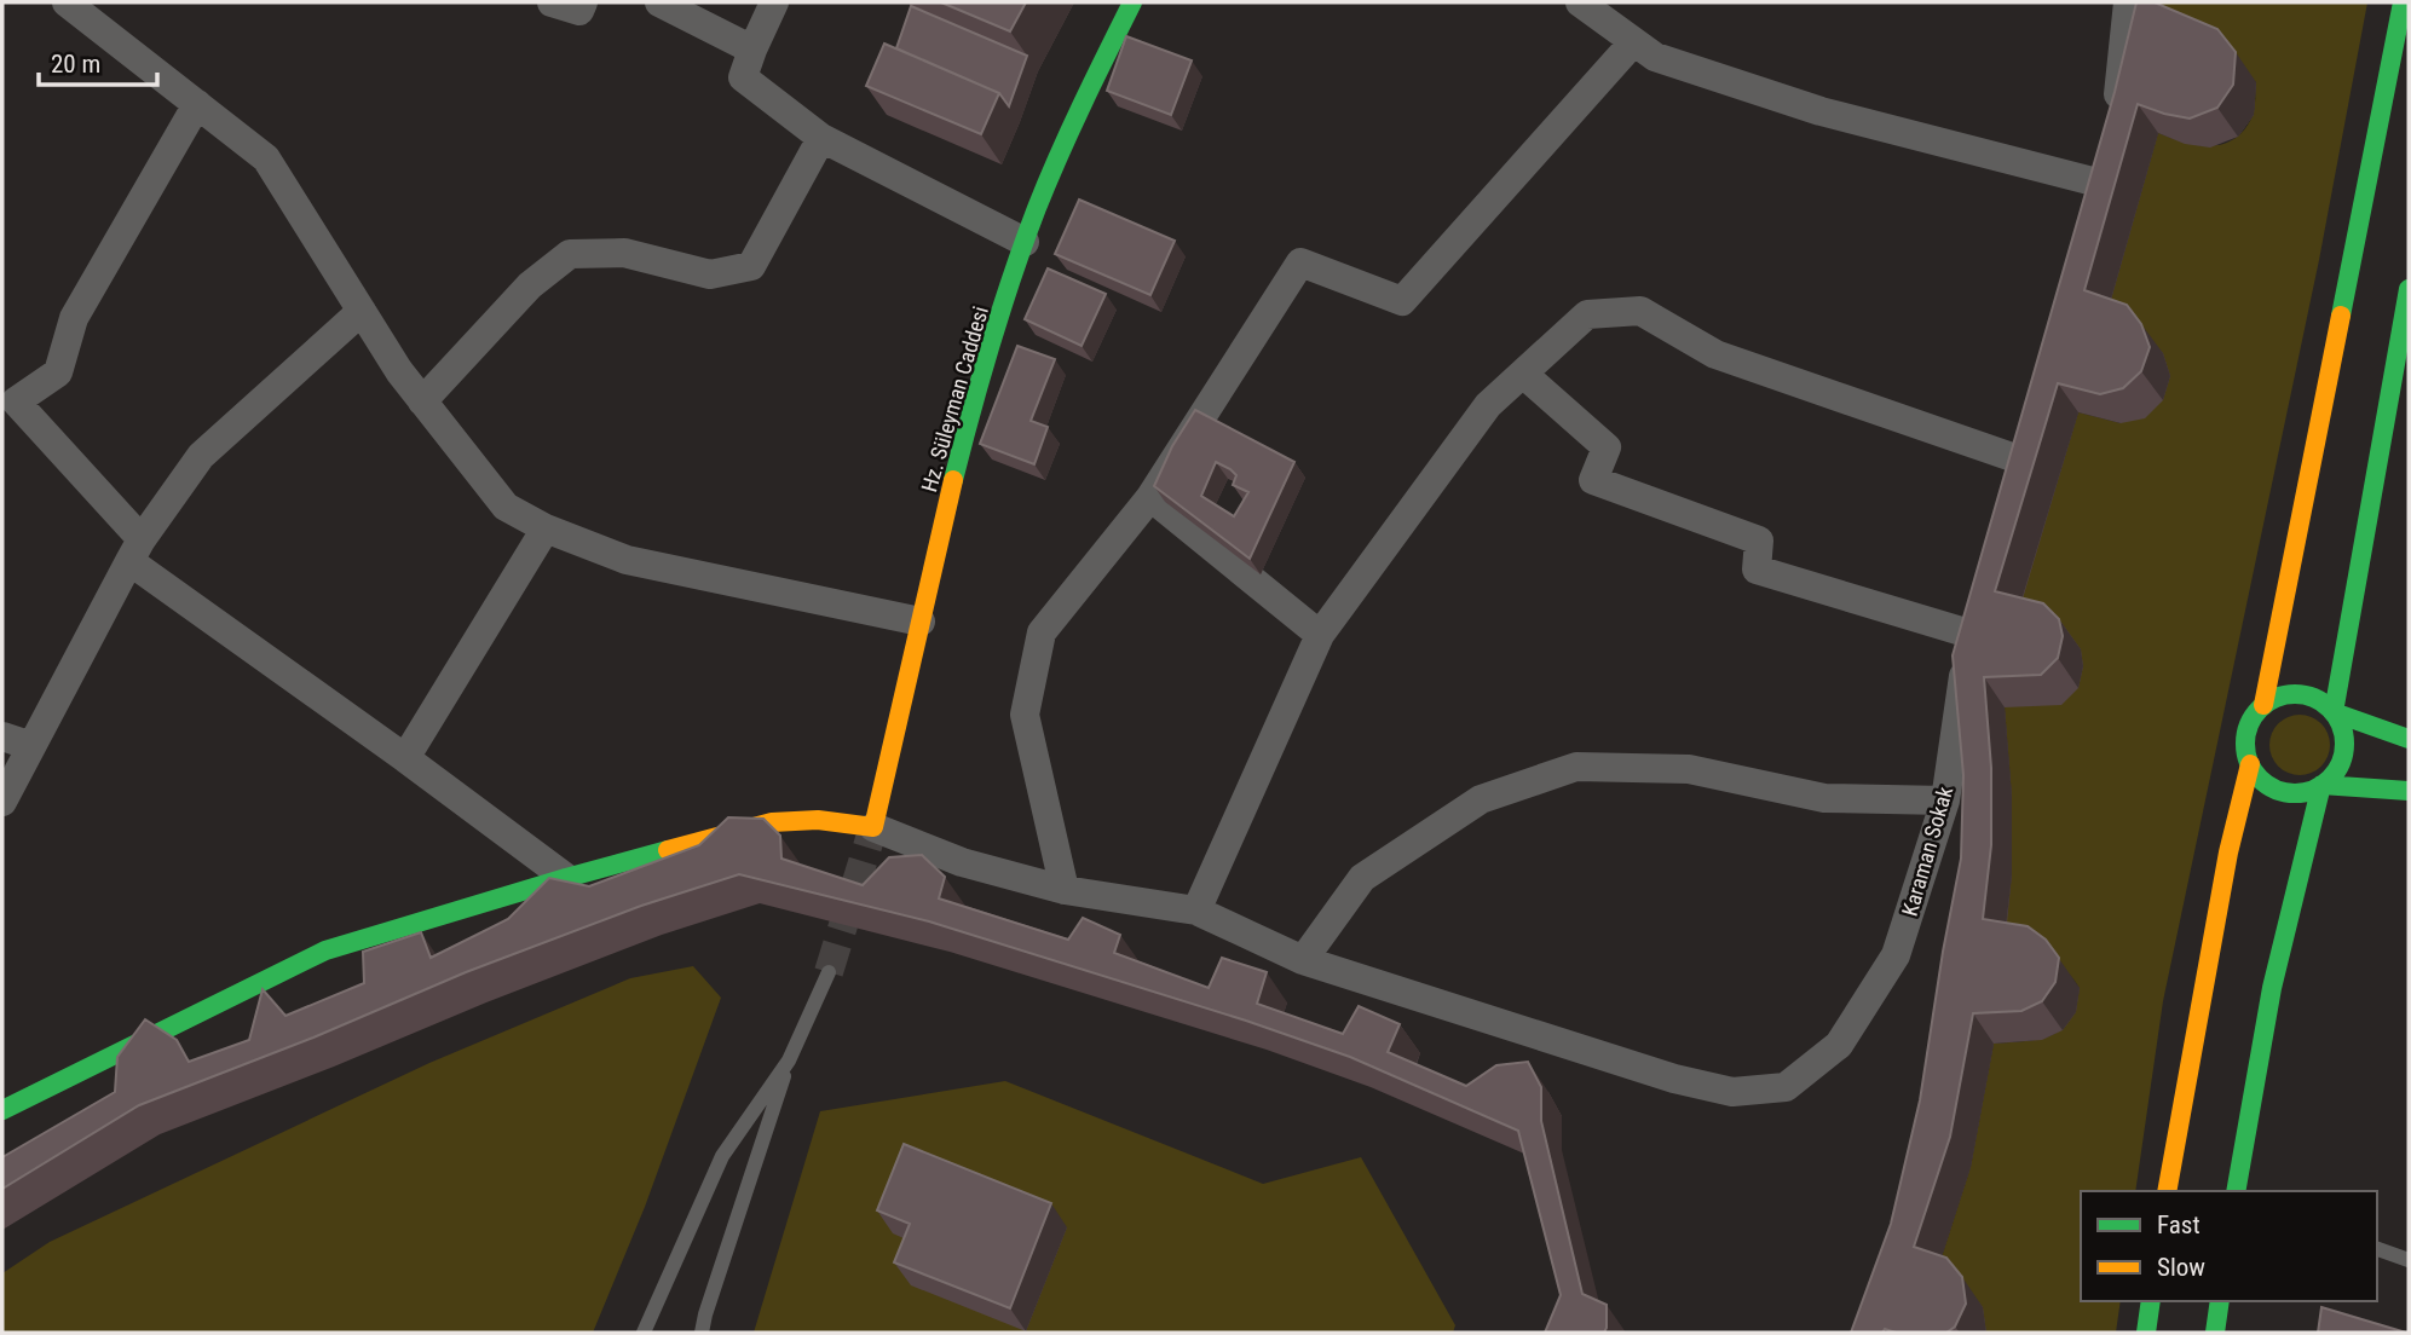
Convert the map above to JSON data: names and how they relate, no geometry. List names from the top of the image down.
{
  "streets": {
    "main road": ["Hz. Süleyman Caddesi"],
    "street": ["Karaman Sokak"]
  },
  "crossings": [
    ["Hz. Süleyman Caddesi", "Karaman Sokak"]
  ],
  "legend": ["Fast", "Slow"],
  "scale_bar": "20 m"
}
